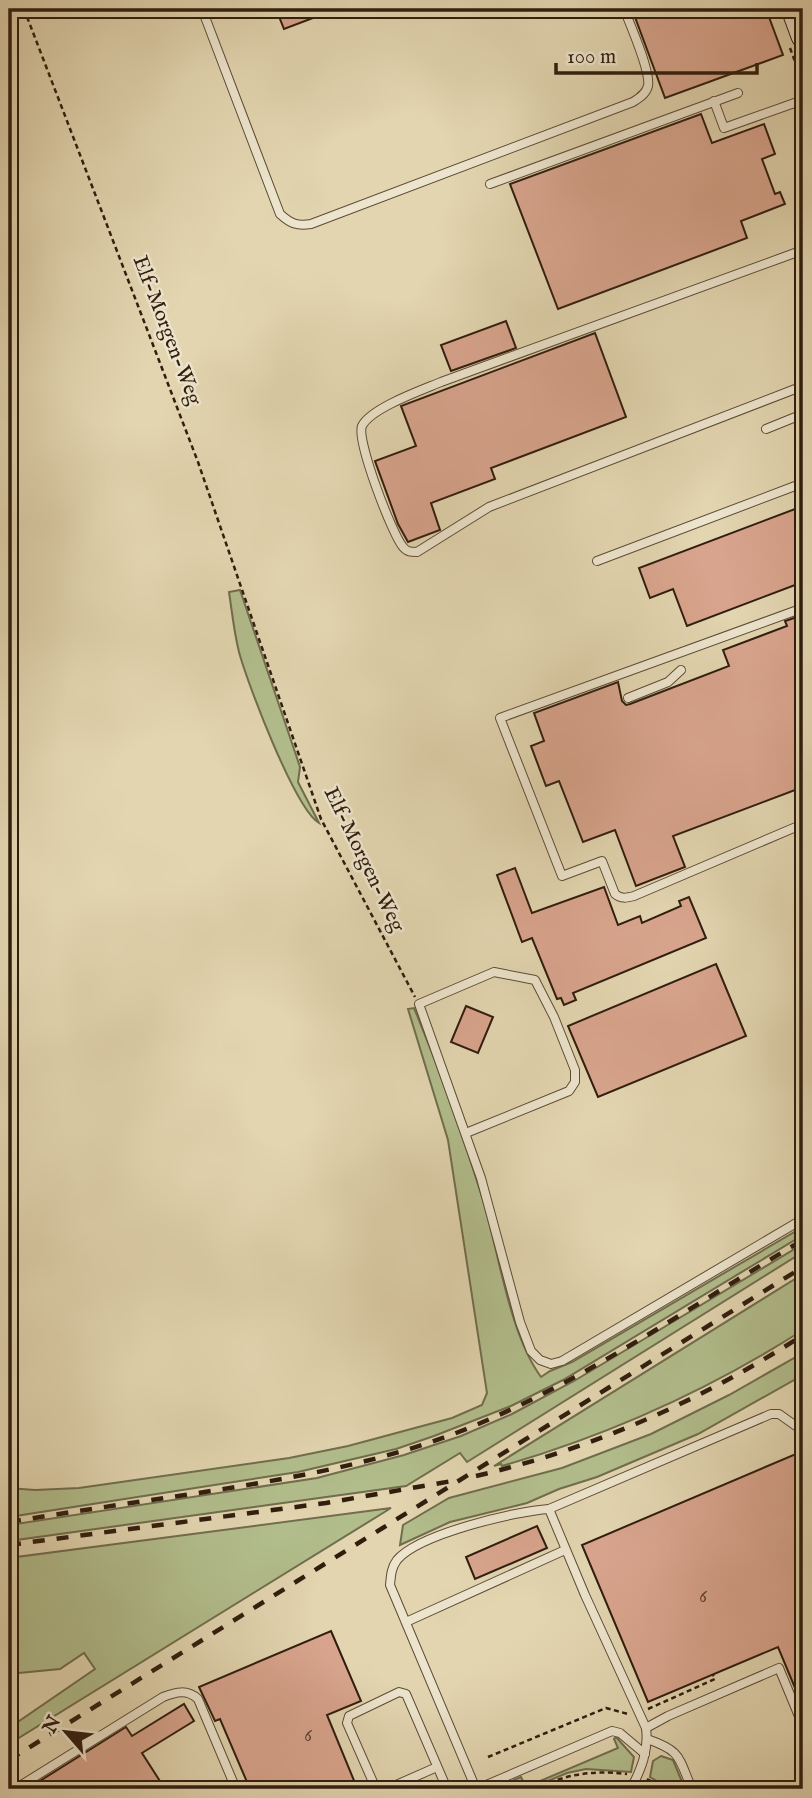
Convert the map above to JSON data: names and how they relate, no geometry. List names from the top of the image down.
{
  "streets": {
    "path": ["Elf-Morgen-Weg"]
  },
  "house_numbers": ["6", "6"],
  "scale_bar": "100 m",
  "north": "top left"
}
